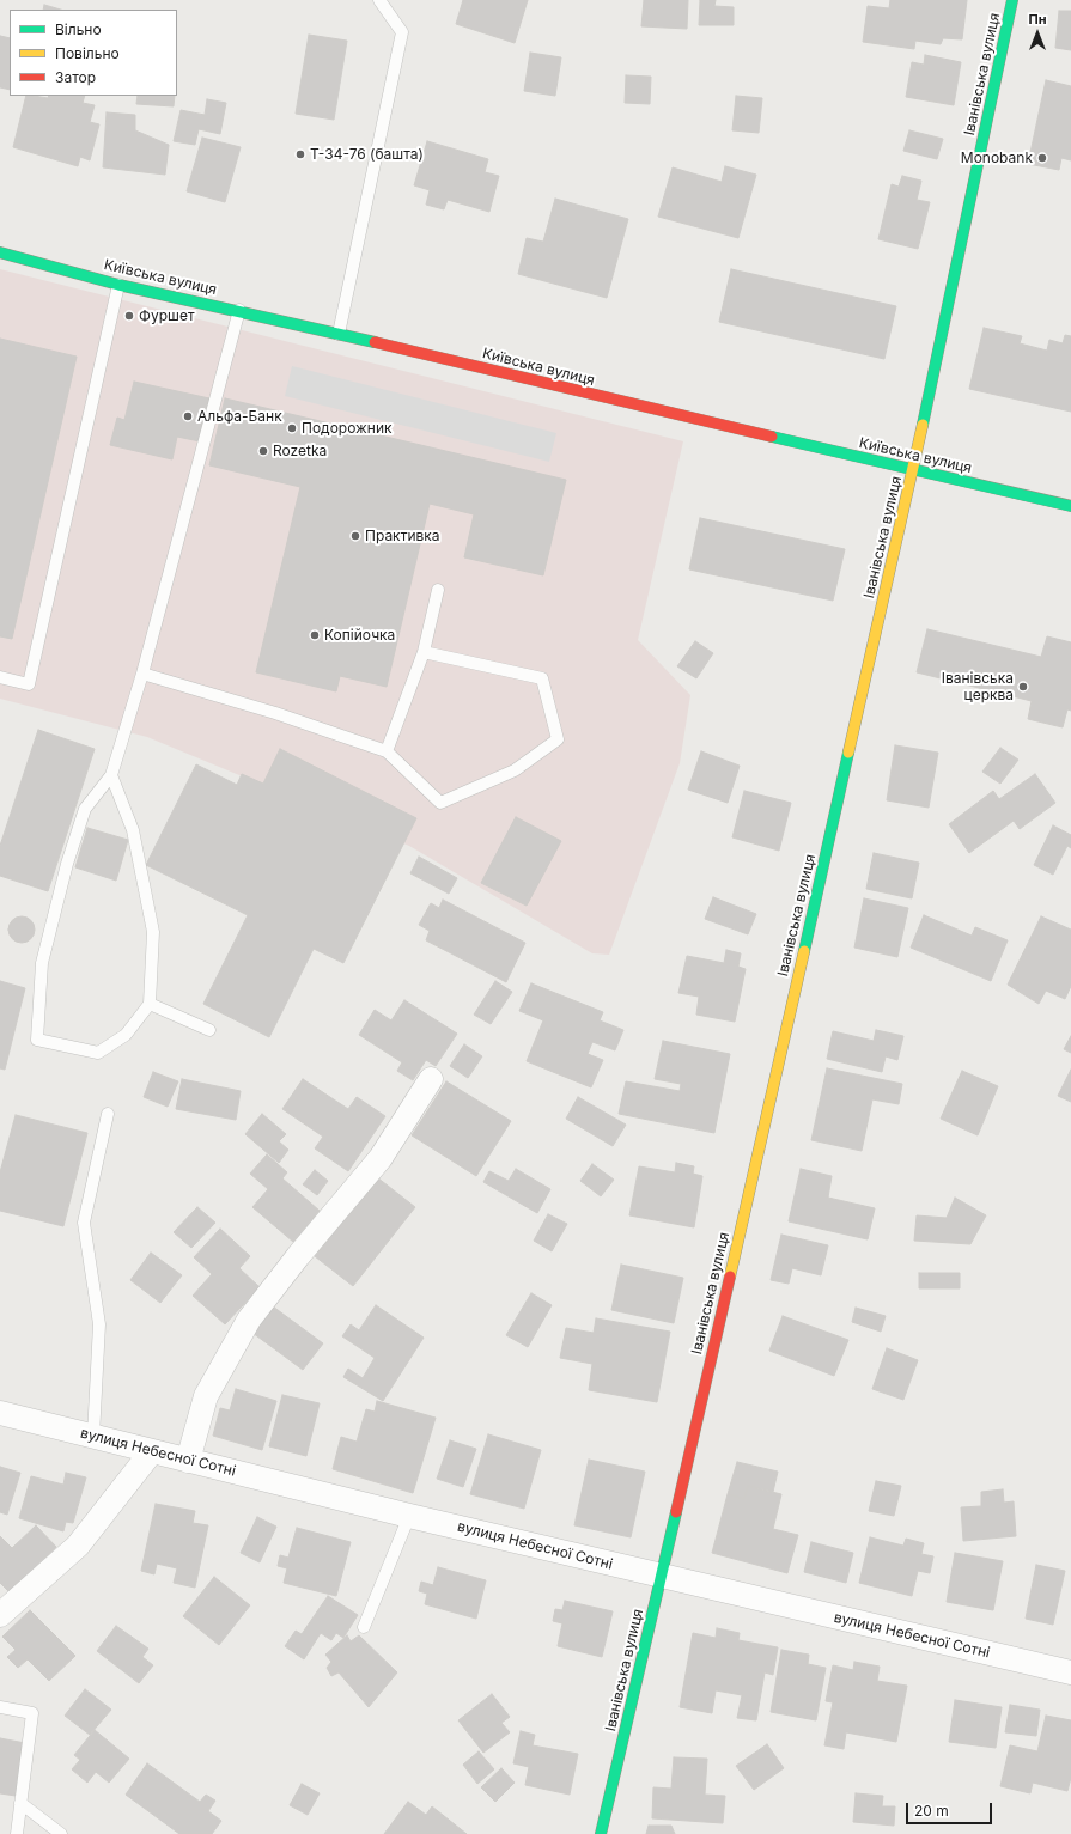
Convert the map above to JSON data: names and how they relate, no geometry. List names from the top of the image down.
{
  "streets": {
    "street": ["Іванівська вулиця", "Київська вулиця", "вулиця Небесної Сотні"]
  },
  "crossings": [
    ["Іванівська вулиця", "Київська вулиця"],
    ["Іванівська вулиця", "вулиця Небесної Сотні"]
  ],
  "places": [
    "Т-34-76 (башта)",
    "Monobank",
    "Фуршет",
    "Альфа-Банк",
    "Подорожник",
    "Rozetka",
    "Практивка",
    "Копійочка",
    "Іванівська церква"
  ],
  "legend": ["Вільно", "Повільно", "Затор"],
  "scale_bar": "20 m",
  "north": "top"
}
